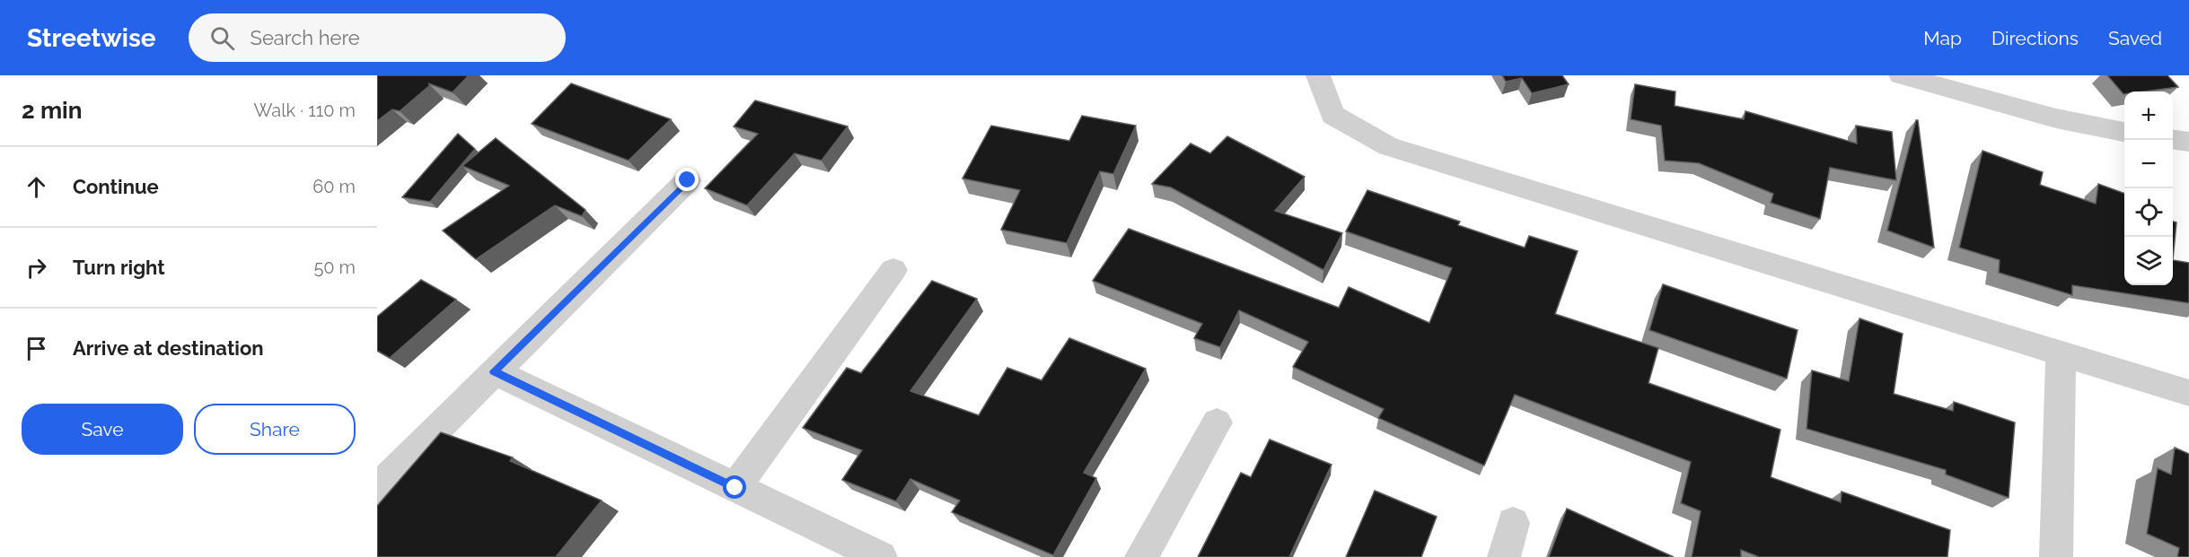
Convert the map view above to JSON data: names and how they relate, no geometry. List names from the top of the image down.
{
  "page": {
    "header": "Streetwise",
    "search": "Search here",
    "nav": ["Map", "Directions", "Saved"],
    "heading": ["2 min", "Walk · 110 m"],
    "map_buttons": ["+", "−"],
    "list": [
      ["Continue", "60 m"],
      ["Turn right", "50 m"],
      "Arrive at destination"
    ],
    "buttons": ["Save", "Share"]
  }
}
